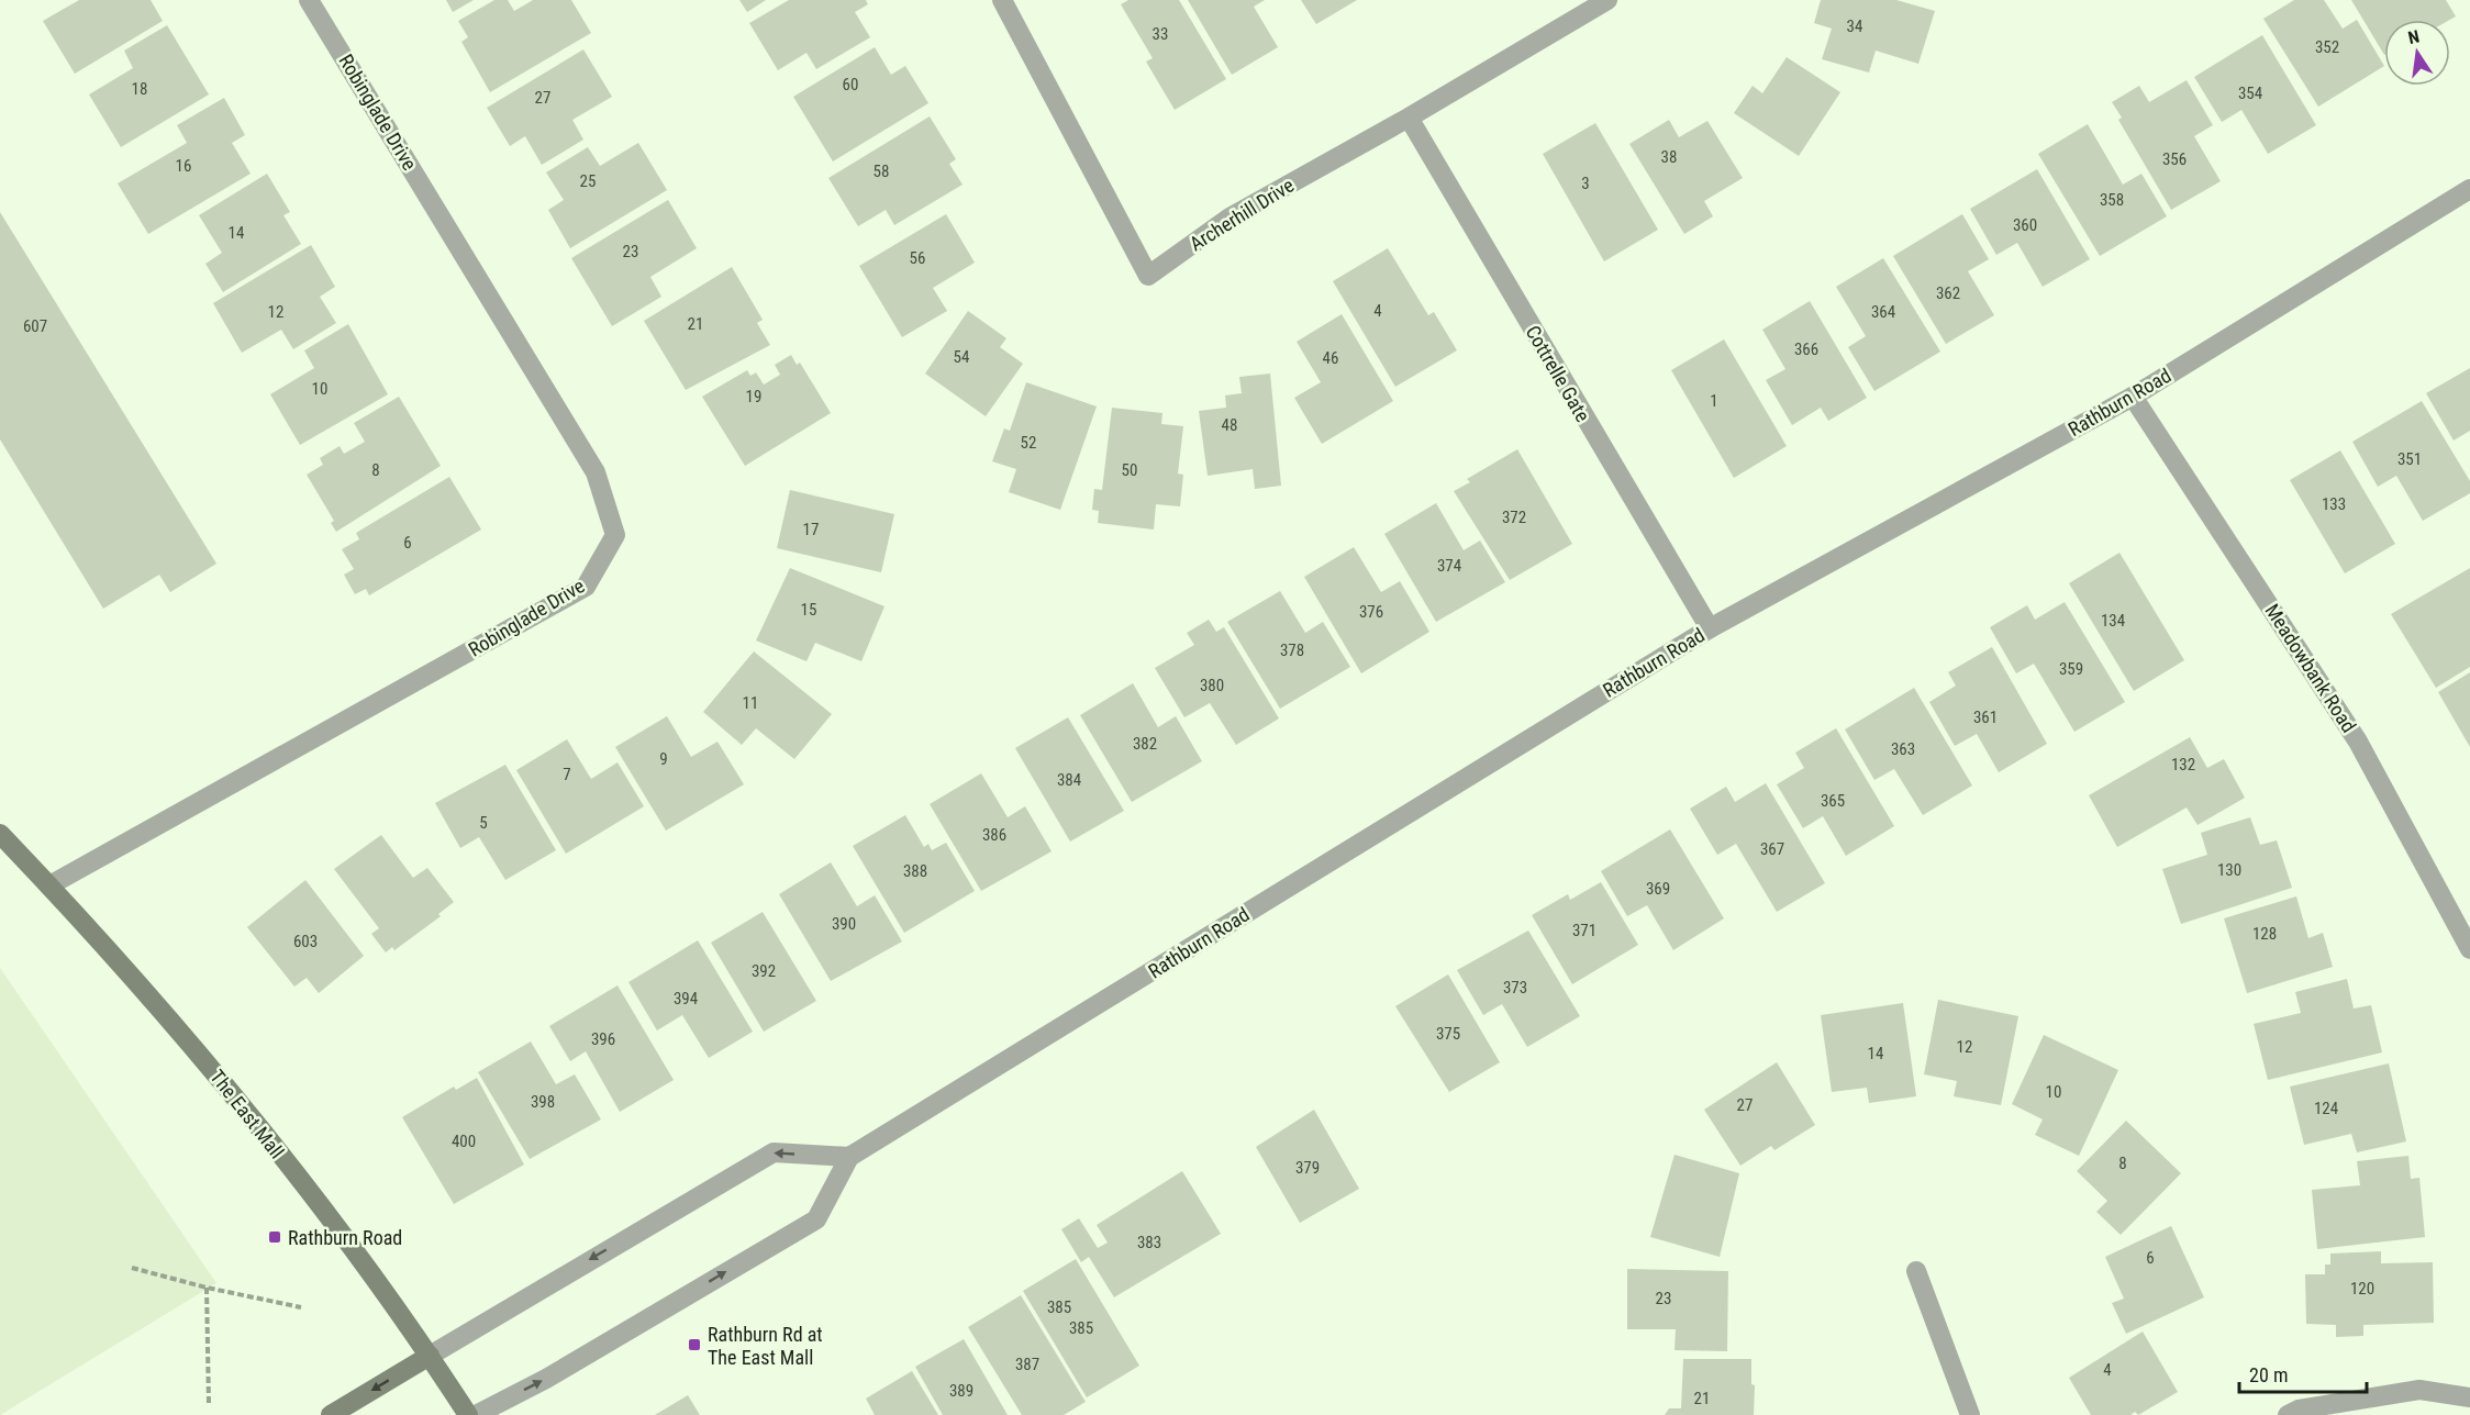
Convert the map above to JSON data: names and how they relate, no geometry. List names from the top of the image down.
{
  "streets": {
    "main road": ["The East Mall"],
    "street": [
      "Robinglade Drive",
      "Archerhill Drive",
      "Cottrelle Gate",
      "Rathburn Road",
      "Meadowbank Road"
    ]
  },
  "crossings": [
    ["Robinglade Drive", "The East Mall"],
    ["Archerhill Drive", "Cottrelle Gate"],
    ["Cottrelle Gate", "Rathburn Road"],
    ["Rathburn Road", "Meadowbank Road"]
  ],
  "places": {
    "transit": ["Rathburn Road", "Rathburn Rd at The East Mall"]
  },
  "house_numbers": [
    "34",
    "33",
    "352",
    "60",
    "18",
    "354",
    "27",
    "38",
    "356",
    "16",
    "58",
    "25",
    "3",
    "358",
    "360",
    "14",
    "23",
    "56",
    "362",
    "4",
    "12",
    "364",
    "21",
    "607",
    "366",
    "54",
    "46",
    "10",
    "19",
    "1",
    "48",
    "52",
    "351",
    "8",
    "50",
    "133",
    "372",
    "17",
    "6",
    "374",
    "15",
    "376",
    "134",
    "378",
    "359",
    "380",
    "11",
    "361",
    "382",
    "363",
    "9",
    "132",
    "7",
    "384",
    "365",
    "5",
    "386",
    "367",
    "130",
    "388",
    "369",
    "390",
    "371",
    "128",
    "603",
    "392",
    "373",
    "394",
    "375",
    "396",
    "12",
    "14",
    "10",
    "398",
    "27",
    "124",
    "400",
    "8",
    "379",
    "383",
    "6",
    "120",
    "23",
    "385",
    "385",
    "387",
    "4",
    "389",
    "21"
  ],
  "scale_bar": "20 m",
  "north": "top"
}
